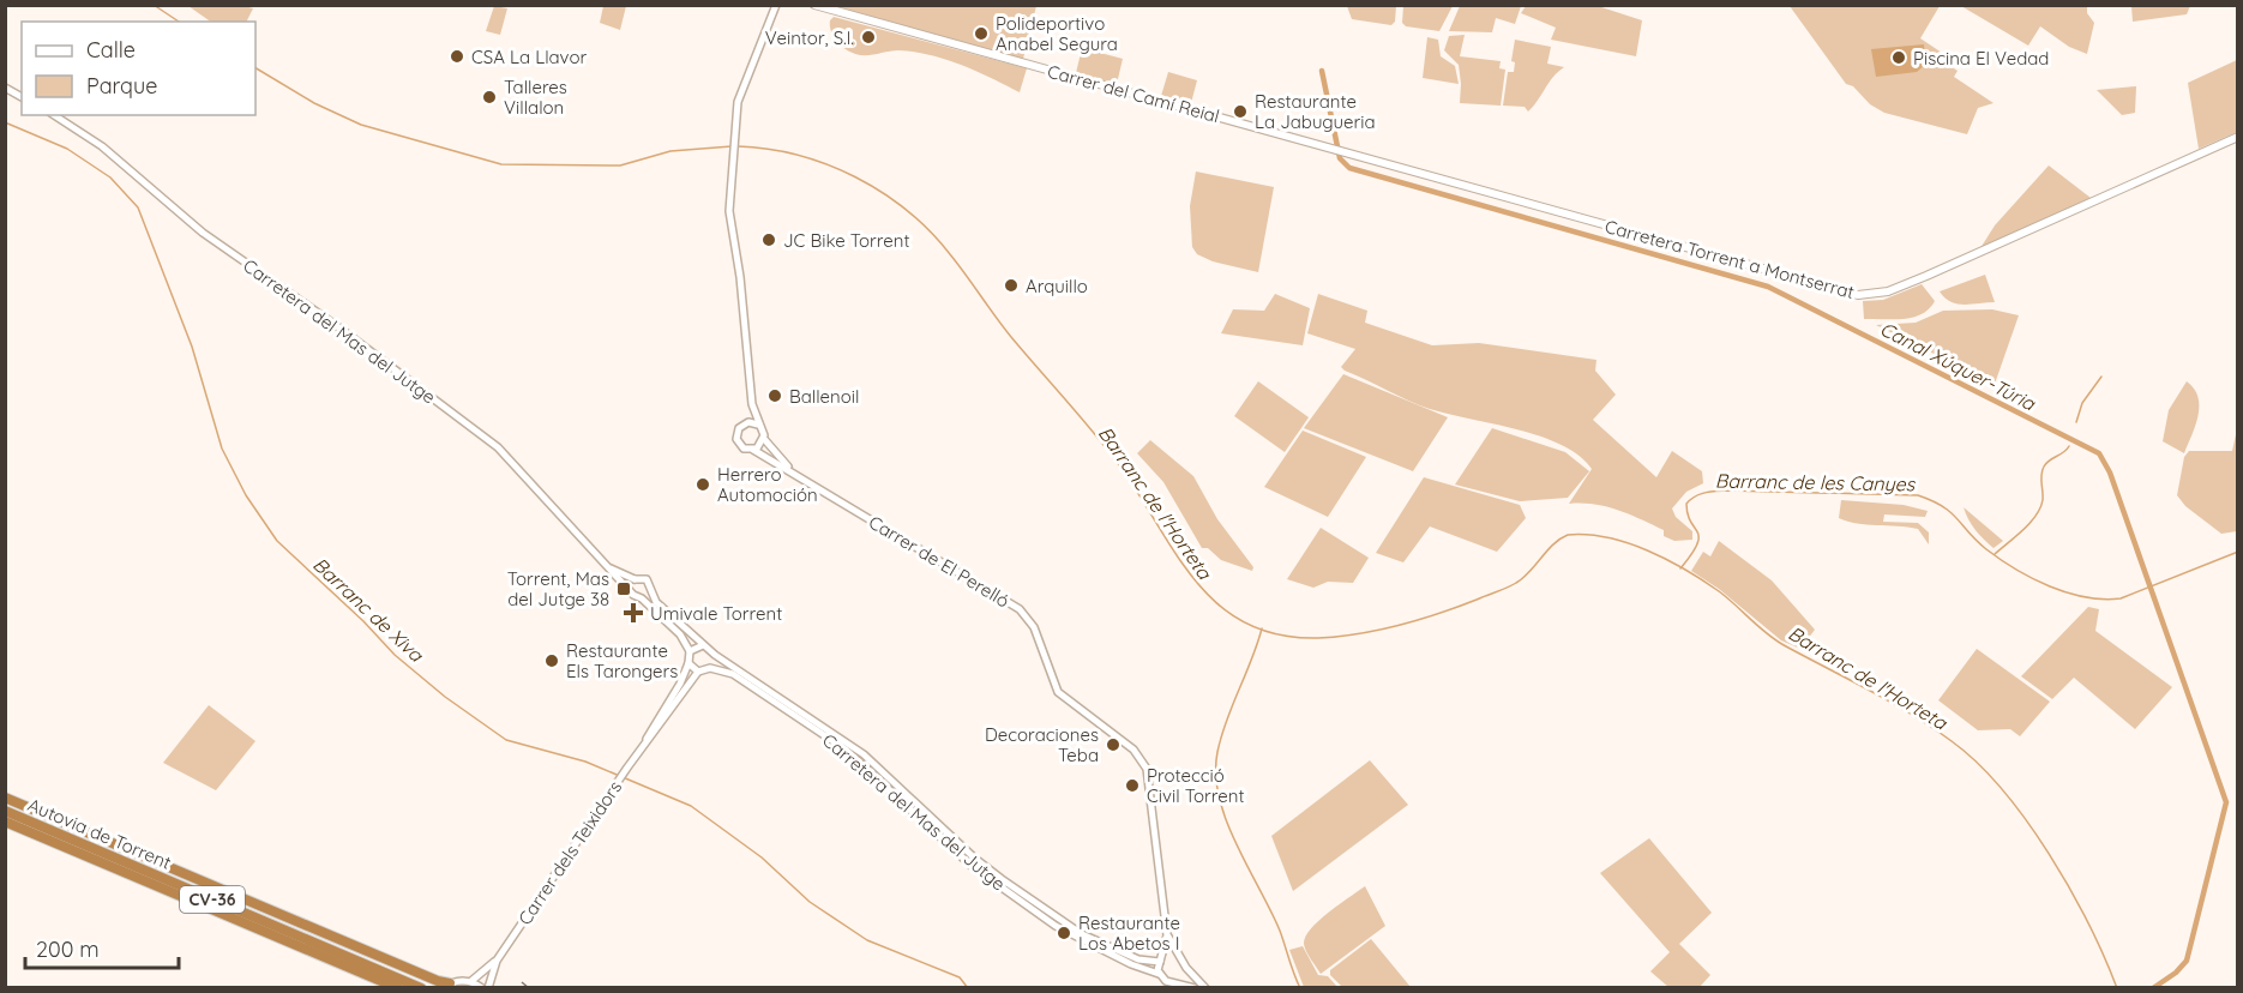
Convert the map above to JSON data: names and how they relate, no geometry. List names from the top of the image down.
{
  "streets": {
    "highway": ["Autovia de Torrent", "CV-36"],
    "main road": ["Carrer del Camí Reial", "Carretera Torrent a Montserrat"],
    "street": ["Carretera del Mas del Jutge", "Carrer de El Perelló", "Carrer dels Teixidors"]
  },
  "crossings": [
    ["Carrer del Camí Reial", "Carretera Torrent a Montserrat"],
    ["Carretera del Mas del Jutge", "Carrer dels Teixidors"]
  ],
  "water": [
    "Canal Xúquer-Túria",
    "Barranc de les Canyes",
    "Barranc de l'Horteta",
    "Barranc de Xiva"
  ],
  "places": {
    "other": [
      "Polideportivo Anabel Segura",
      "Veintor, S.l.",
      "CSA La Llavor",
      "Piscina El Vedad",
      "Talleres Villalon",
      "Restaurante La Jabugueria",
      "JC Bike Torrent",
      "Arquillo",
      "Ballenoil",
      "Herrero Automoción",
      "Restaurante Els Tarongers",
      "Decoraciones Teba",
      "Protecció Civil Torrent",
      "Restaurante Los Abetos I"
    ],
    "transit": ["Torrent, Mas del Jutge 38"],
    "health": ["Umivale Torrent"]
  },
  "legend": ["Calle", "Parque"],
  "scale_bar": "200 m"
}
